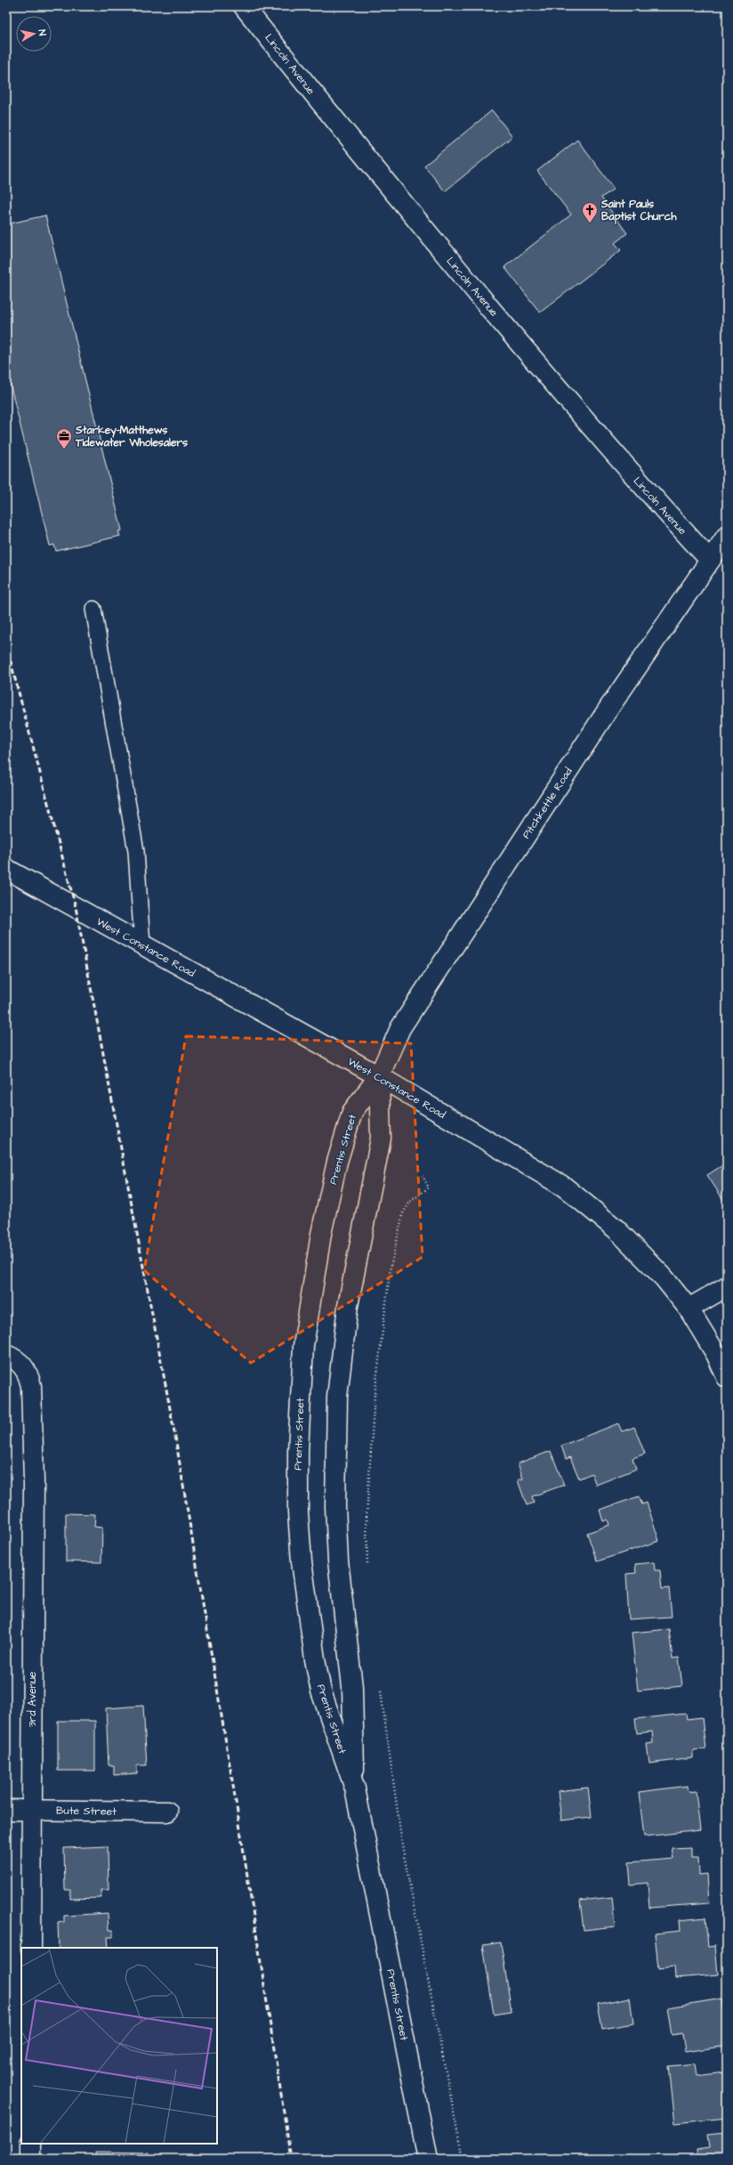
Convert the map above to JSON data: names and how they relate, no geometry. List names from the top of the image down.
{
  "streets": {
    "street": [
      "Lincoln Avenue",
      "Pitchkettle Road",
      "West Constance Road",
      "Prentis Street",
      "3rd Avenue",
      "Bute Street"
    ]
  },
  "crossings": [
    ["Lincoln Avenue", "Pitchkettle Road"],
    ["Pitchkettle Road", "West Constance Road"],
    ["Pitchkettle Road", "Prentis Street"],
    ["West Constance Road", "Prentis Street"],
    ["3rd Avenue", "Bute Street"]
  ],
  "places": {
    "church": ["Saint Pauls Baptist Church"],
    "office": ["Starkey-Matthews Tidewater Wholesalers"]
  },
  "north": "right"
}
